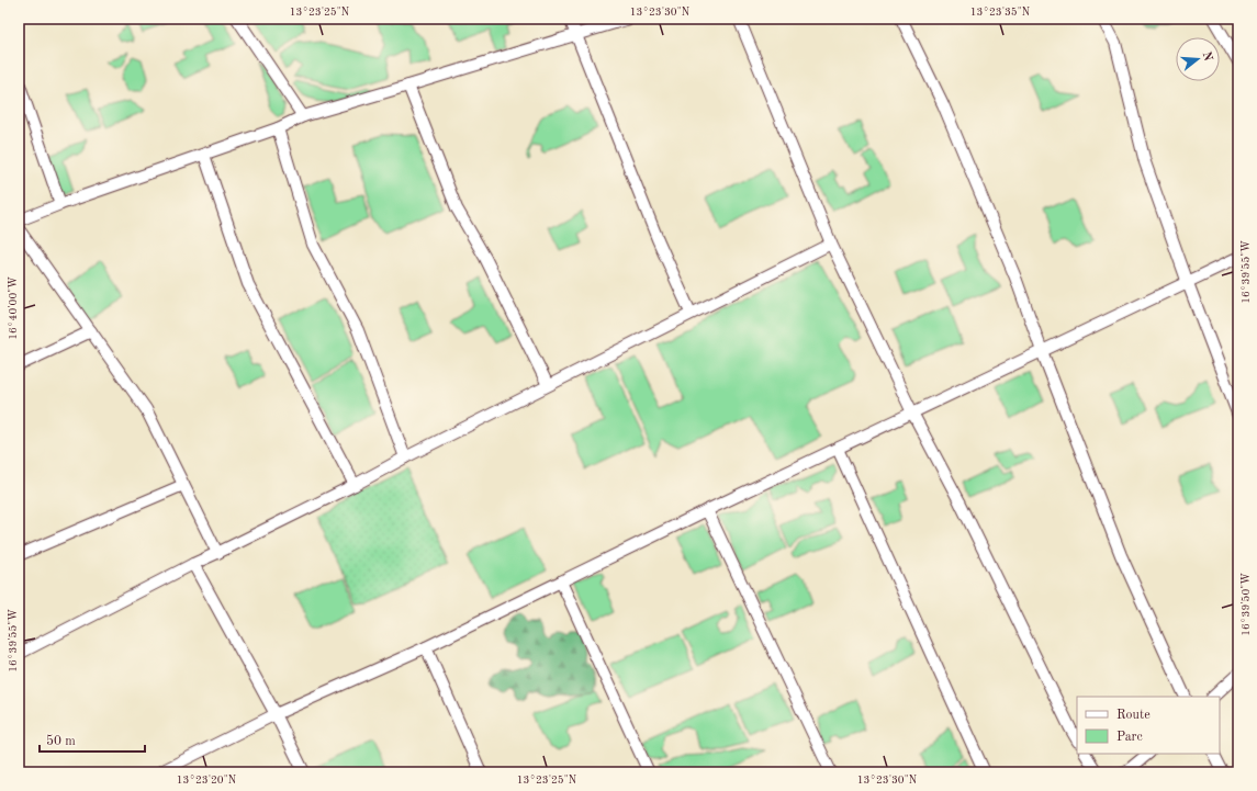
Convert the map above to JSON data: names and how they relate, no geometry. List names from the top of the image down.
{
  "legend": ["Route", "Parc"],
  "scale_bar": "50 m",
  "north": "right",
  "coordinates": [
    "13°23'25\"N",
    "13°23'30\"N",
    "13°23'35\"N",
    "16°39'55\"W",
    "16°40'00\"W",
    "16°39'50\"W",
    "13°23'20\"N"
  ]
}
